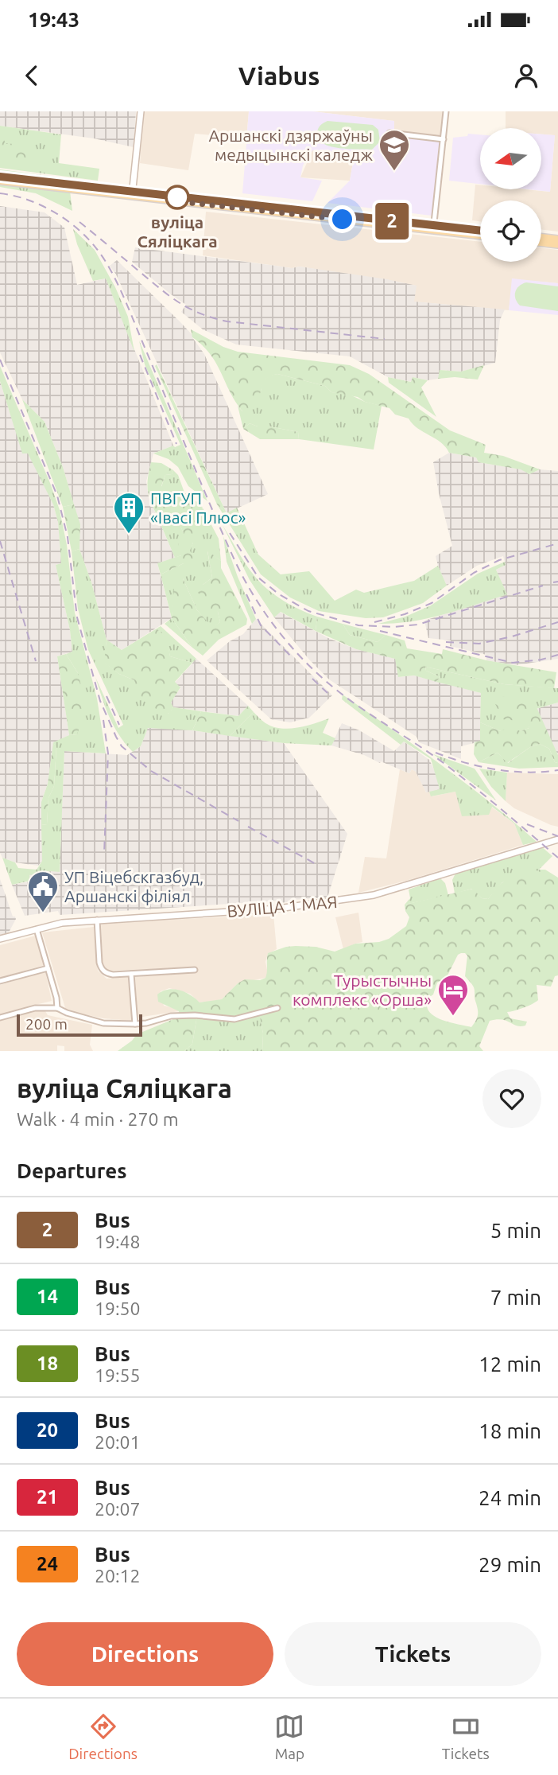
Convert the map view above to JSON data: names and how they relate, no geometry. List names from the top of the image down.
{
  "streets": {
    "street": ["ВУЛІЦА 1 МАЯ"]
  },
  "places": {
    "school or university": ["Аршанскі дзяржаўны медыцынскі каледж"],
    "other": ["вуліца Сяліцкага"],
    "building": ["ПВГУП «Івасі Плюс»"],
    "public building": ["УП Віцебскгазбуд, Аршанскі філіял"],
    "hotel": ["Турыстычны комплекс «Орша»"]
  },
  "lines": ["bus line 2"],
  "scale_bar": "200 m",
  "north": "left",
  "page": {
    "status": "19:43",
    "header": "Viabus",
    "on_map": "2",
    "scale": "200 m",
    "heading": [
      ["вуліца Сяліцкага", "Walk · 4 min · 270 m"],
      "Departures"
    ],
    "list": [
      {
        "mark": "2",
        "name": "Bus",
        "note": "19:48",
        "value": "5 min"
      },
      {
        "mark": "14",
        "name": "Bus",
        "note": "19:50",
        "value": "7 min"
      },
      {
        "mark": "18",
        "name": "Bus",
        "note": "19:55",
        "value": "12 min"
      },
      {
        "mark": "20",
        "name": "Bus",
        "note": "20:01",
        "value": "18 min"
      },
      {
        "mark": "21",
        "name": "Bus",
        "note": "20:07",
        "value": "24 min"
      },
      {
        "mark": "24",
        "name": "Bus",
        "note": "20:12",
        "value": "29 min"
      }
    ],
    "buttons": ["Directions", "Tickets"],
    "tabs": ["Directions", "Map", "Tickets"]
  }
}
